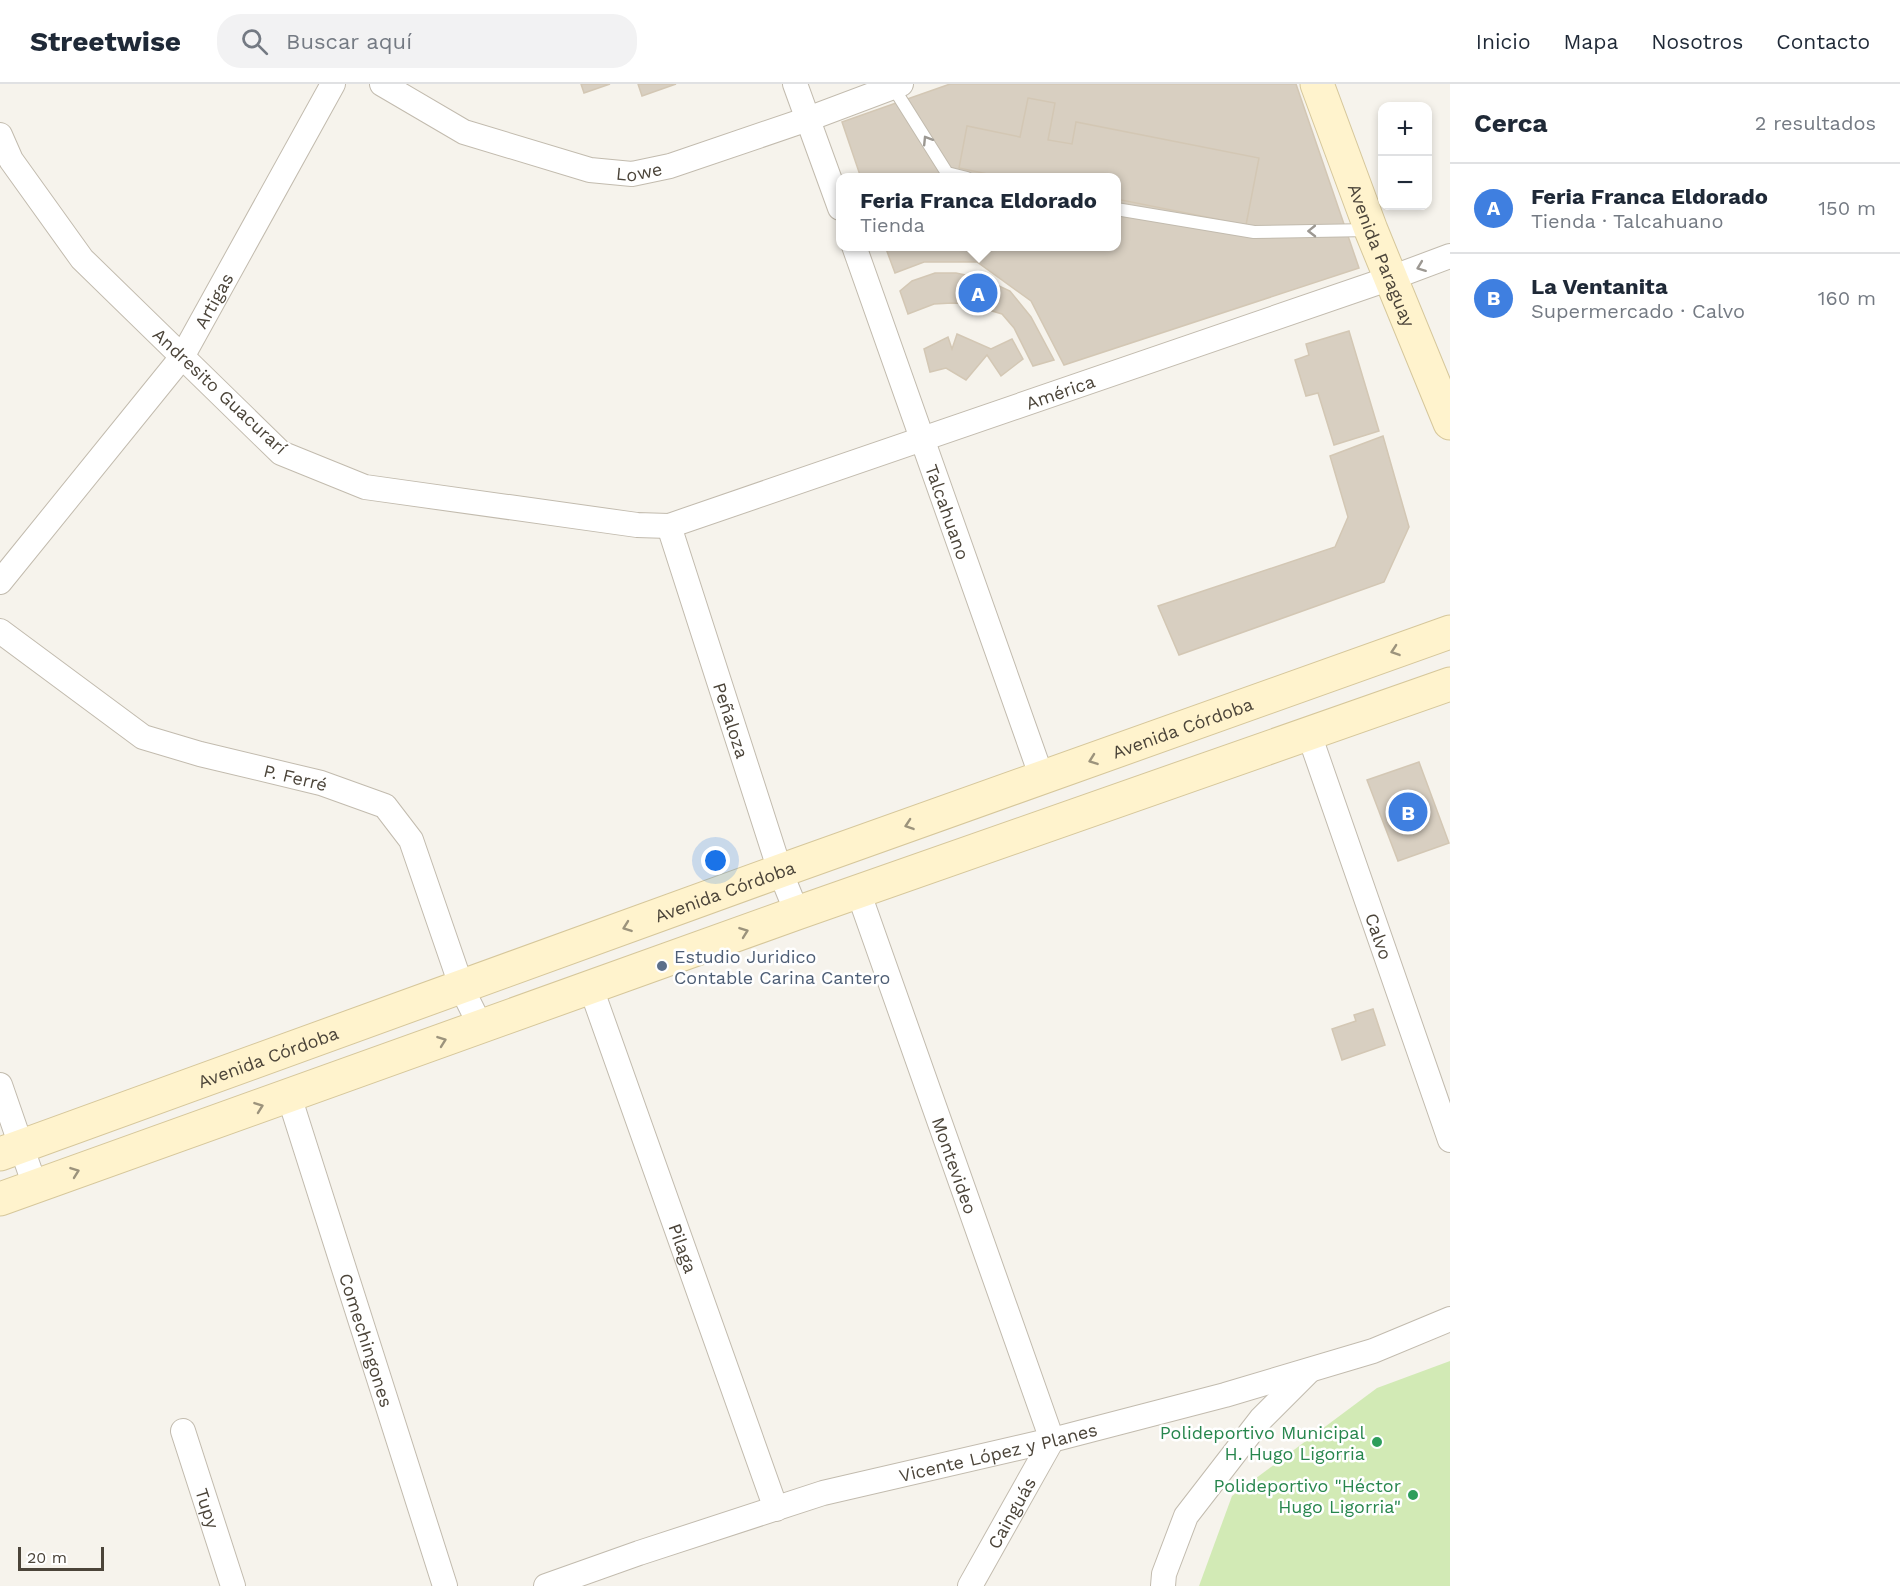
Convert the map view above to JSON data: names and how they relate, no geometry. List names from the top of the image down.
{
  "streets": {
    "main road": ["Avenida Paraguay", "Avenida Córdoba"],
    "street": [
      "Lowe",
      "Artigas",
      "Andresito Guacurarí",
      "América",
      "Talcahuano",
      "Peñaloza",
      "P. Ferré",
      "Calvo",
      "Montevideo",
      "Pilaga",
      "Comechingones",
      "Vicente López y Planes",
      "Tupy",
      "Cainguás"
    ]
  },
  "crossings": [
    ["Avenida Paraguay", "América"],
    ["Artigas", "Andresito Guacurarí"],
    ["Andresito Guacurarí", "América"],
    ["Andresito Guacurarí", "Peñaloza"],
    ["América", "Talcahuano"],
    ["América", "Peñaloza"],
    ["Talcahuano", "Avenida Córdoba"],
    ["Peñaloza", "Avenida Córdoba"],
    ["Avenida Córdoba", "P. Ferré"],
    ["Montevideo", "Vicente López y Planes"],
    ["Montevideo", "Cainguás"],
    ["Pilaga", "Vicente López y Planes"],
    ["Vicente López y Planes", "Cainguás"]
  ],
  "places": ["Estudio Juridico Contable Carina Cantero", "Polideportivo Municipal H. Hugo Ligorria", "Polideportivo \"Héctor Hugo Ligorria\""],
  "scale_bar": "20 m",
  "page": {
    "header": "Streetwise",
    "search": "Buscar aquí",
    "nav": [
      "Inicio",
      "Mapa",
      "Nosotros",
      "Contacto"
    ],
    "heading": ["Cerca", "2 resultados"],
    "map_buttons": ["+", "−"],
    "list": [
      {
        "mark": "A",
        "name": "Feria Franca Eldorado",
        "note": "Tienda · Talcahuano",
        "value": "150 m"
      },
      {
        "mark": "B",
        "name": "La Ventanita",
        "note": "Supermercado · Calvo",
        "value": "160 m"
      }
    ],
    "popup": ["Feria Franca Eldorado", "Tienda"],
    "pins": ["A", "B"],
    "scale": "20 m"
  }
}
